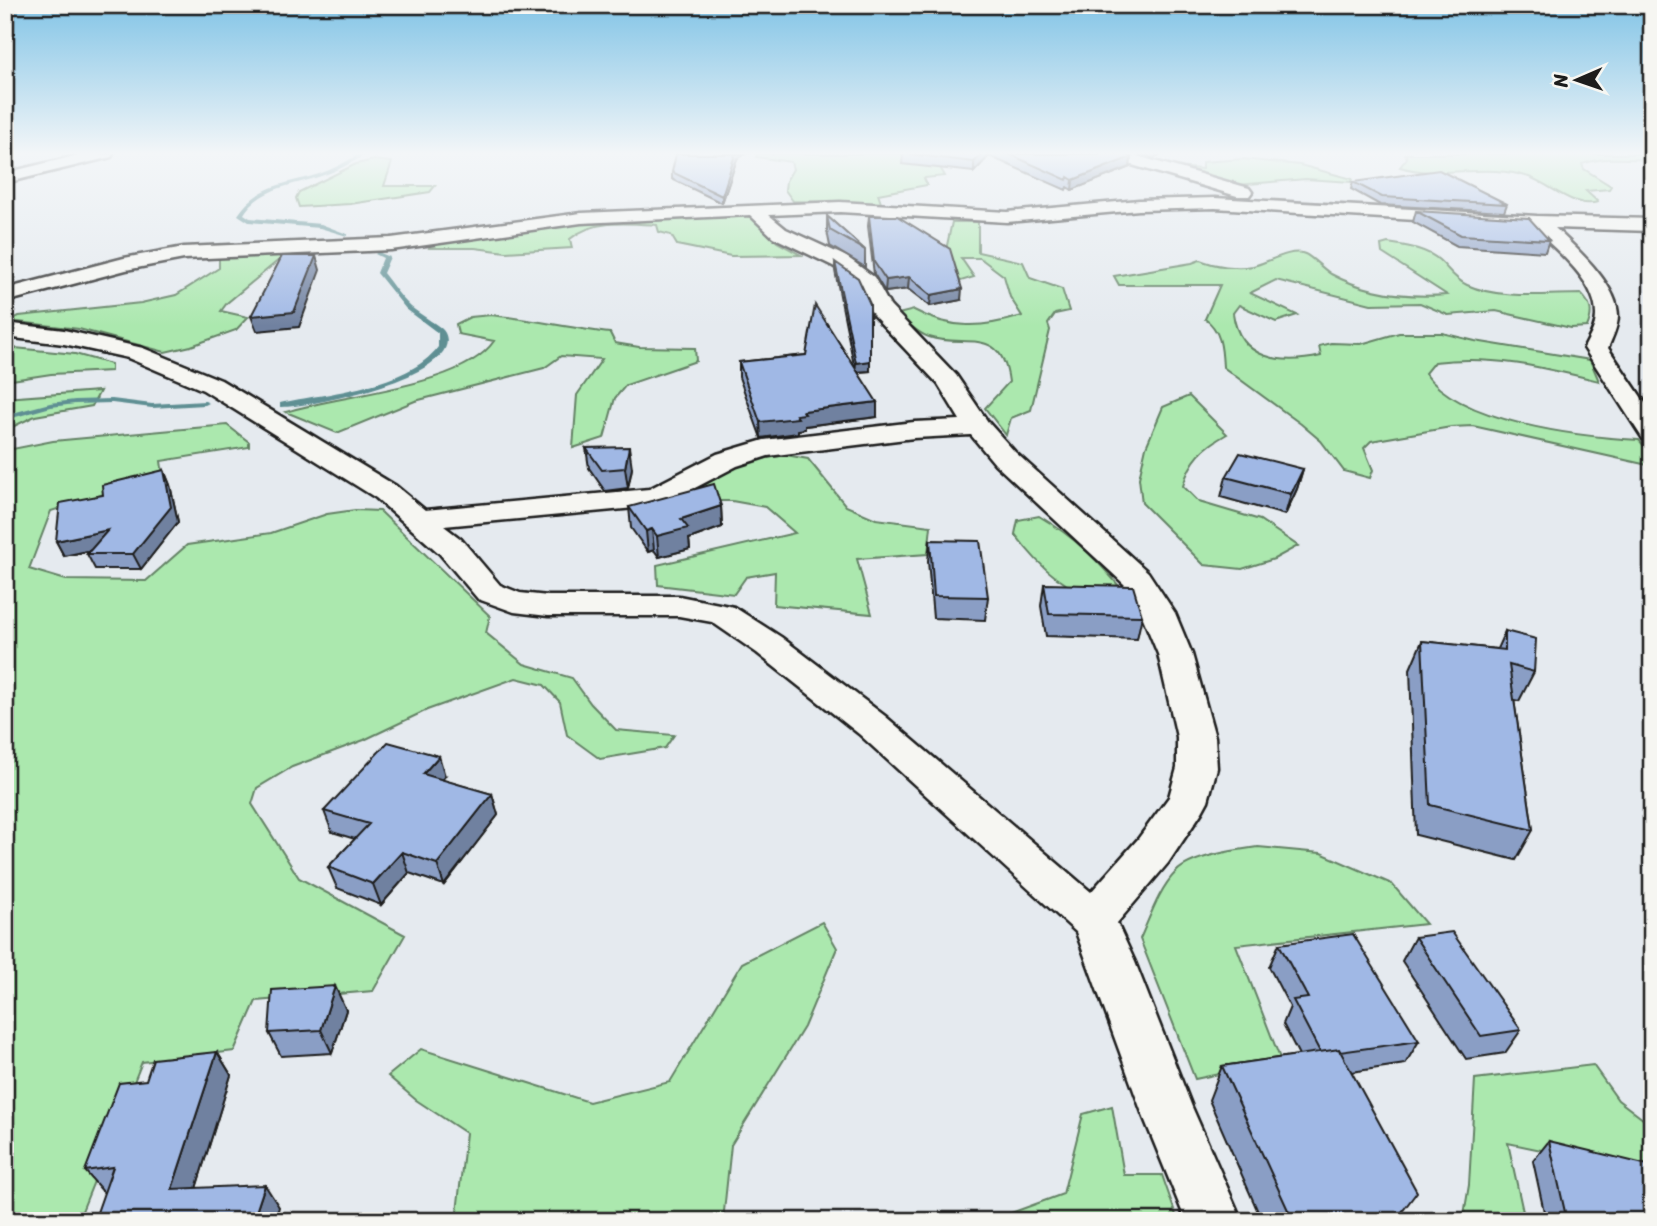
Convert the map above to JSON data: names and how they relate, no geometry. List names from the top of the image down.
{
  "north": "left"
}
